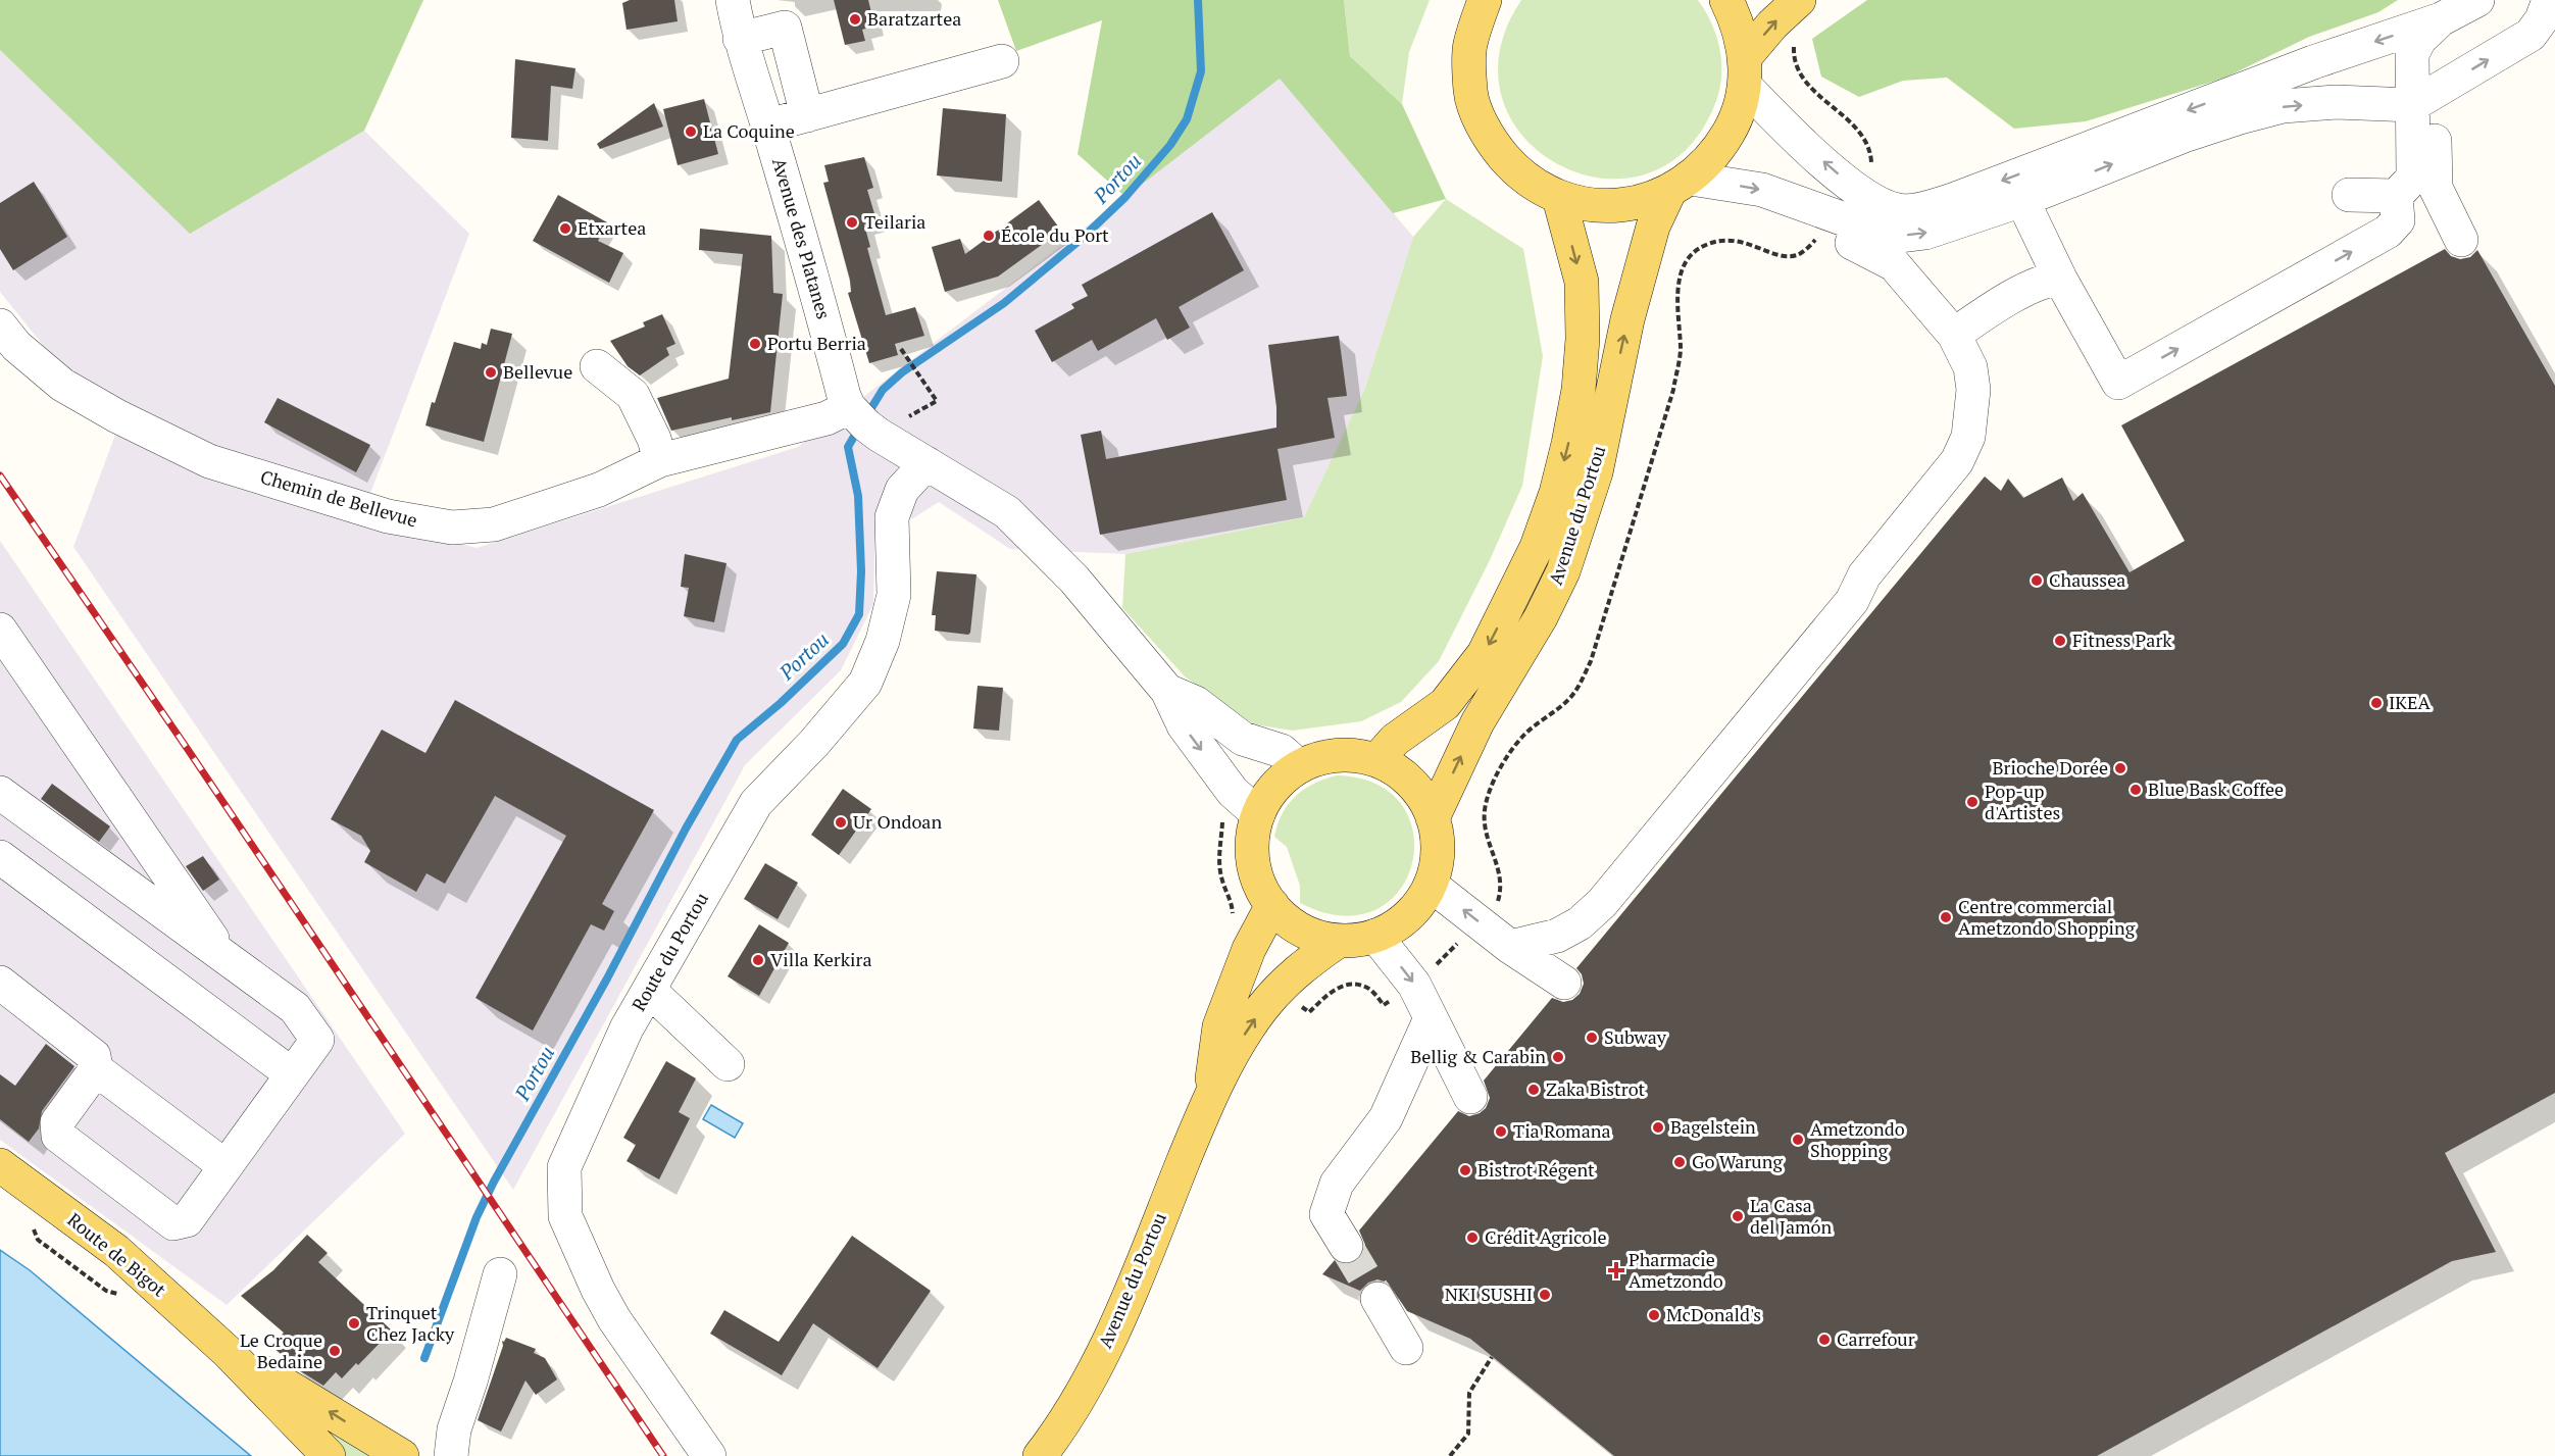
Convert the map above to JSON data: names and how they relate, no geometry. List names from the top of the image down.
{
  "streets": {
    "main road": ["Avenue du Portou", "Route de Bigot"],
    "street": ["Avenue des Platanes", "Chemin de Bellevue", "Route du Portou"]
  },
  "crossings": [
    ["Avenue des Platanes", "Chemin de Bellevue"]
  ],
  "water": ["Portou"],
  "places": {
    "other": [
      "Baratzartea",
      "La Coquine",
      "Teilaria",
      "Etxartea",
      "École du Port",
      "Portu Berria",
      "Bellevue",
      "Chaussea",
      "Fitness Park",
      "IKEA",
      "Brioche Dorée",
      "Blue Bask Coffee",
      "Pop-up d'Artistes",
      "Ur Ondoan",
      "Centre commercial Ametzondo Shopping",
      "Villa Kerkira",
      "Subway",
      "Bellig & Carabin",
      "Zaka Bistrot",
      "Bagelstein",
      "Tia Romana",
      "Ametzondo Shopping",
      "Go Warung",
      "Bistrot Régent",
      "La Casa del Jamón",
      "Crédit Agricole",
      "NKI SUSHI",
      "McDonald's",
      "Trinquet Chez Jacky",
      "Carrefour",
      "Le Croque Bedaine"
    ],
    "health": ["Pharmacie Ametzondo"]
  }
}
